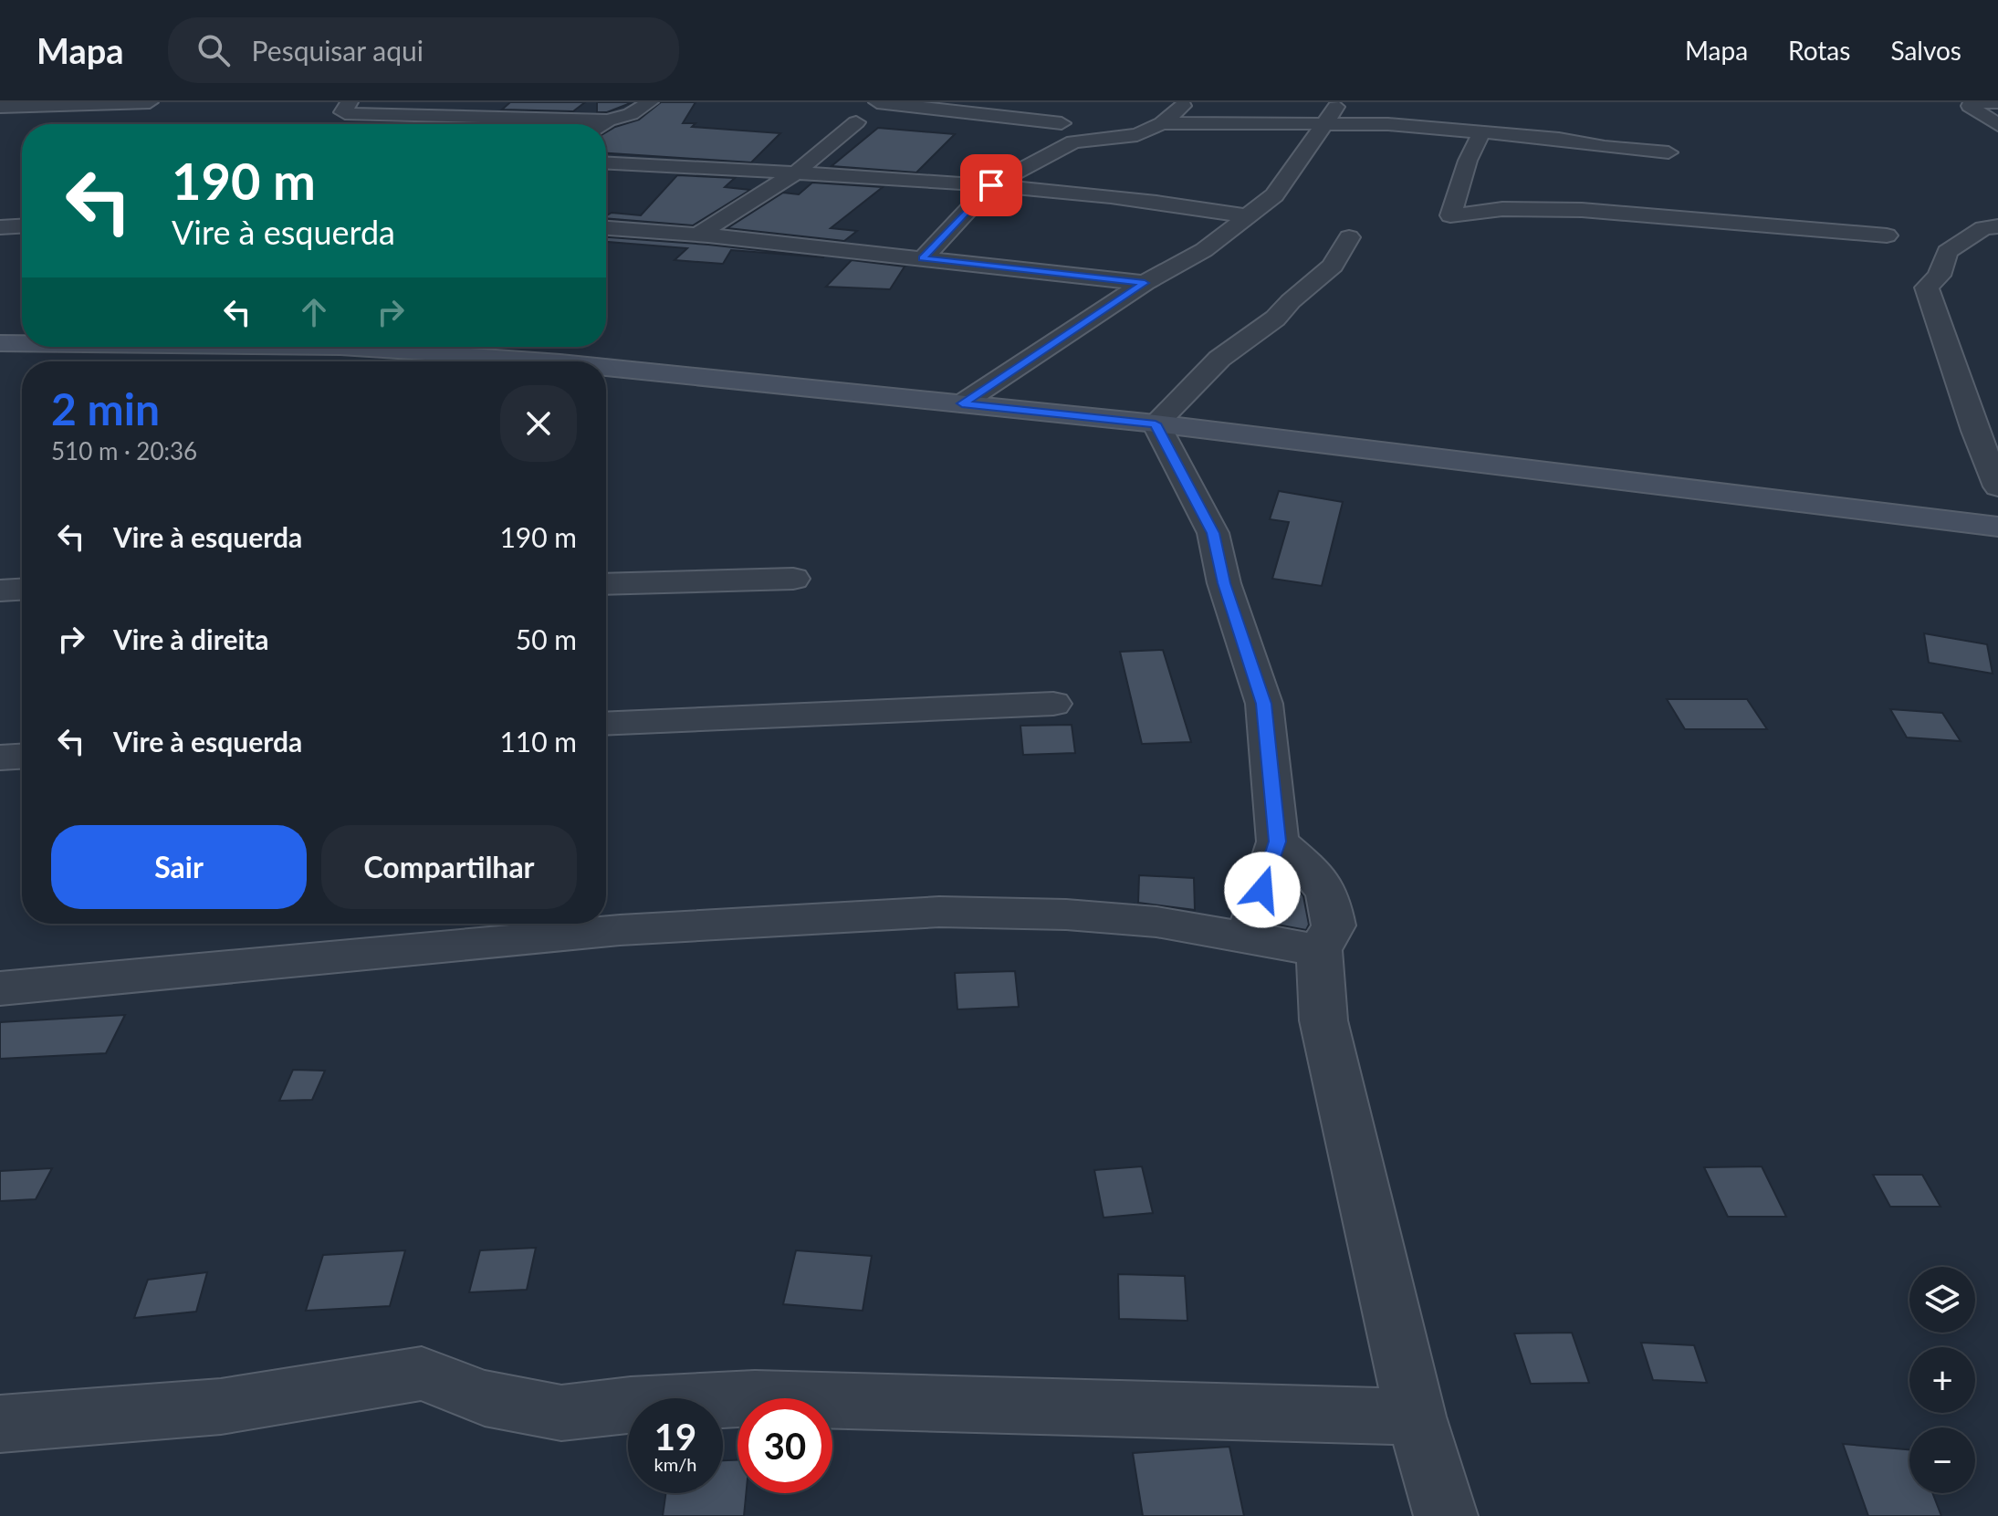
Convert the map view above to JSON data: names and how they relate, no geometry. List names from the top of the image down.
{
  "page": {
    "header": "Mapa",
    "search": "Pesquisar aqui",
    "nav": ["Mapa", "Rotas", "Salvos"],
    "turn": ["190 m", "Vire à esquerda"],
    "heading": ["2 min", "510 m · 20:36"],
    "list": [
      {
        "name": "Vire à esquerda",
        "value": "190 m"
      },
      {
        "name": "Vire à direita",
        "value": "50 m"
      },
      {
        "name": "Vire à esquerda",
        "value": "110 m"
      }
    ],
    "buttons": ["Sair", "Compartilhar"],
    "map_buttons": ["+", "−"],
    "speed": "19 km/h",
    "limit": "30"
  }
}
